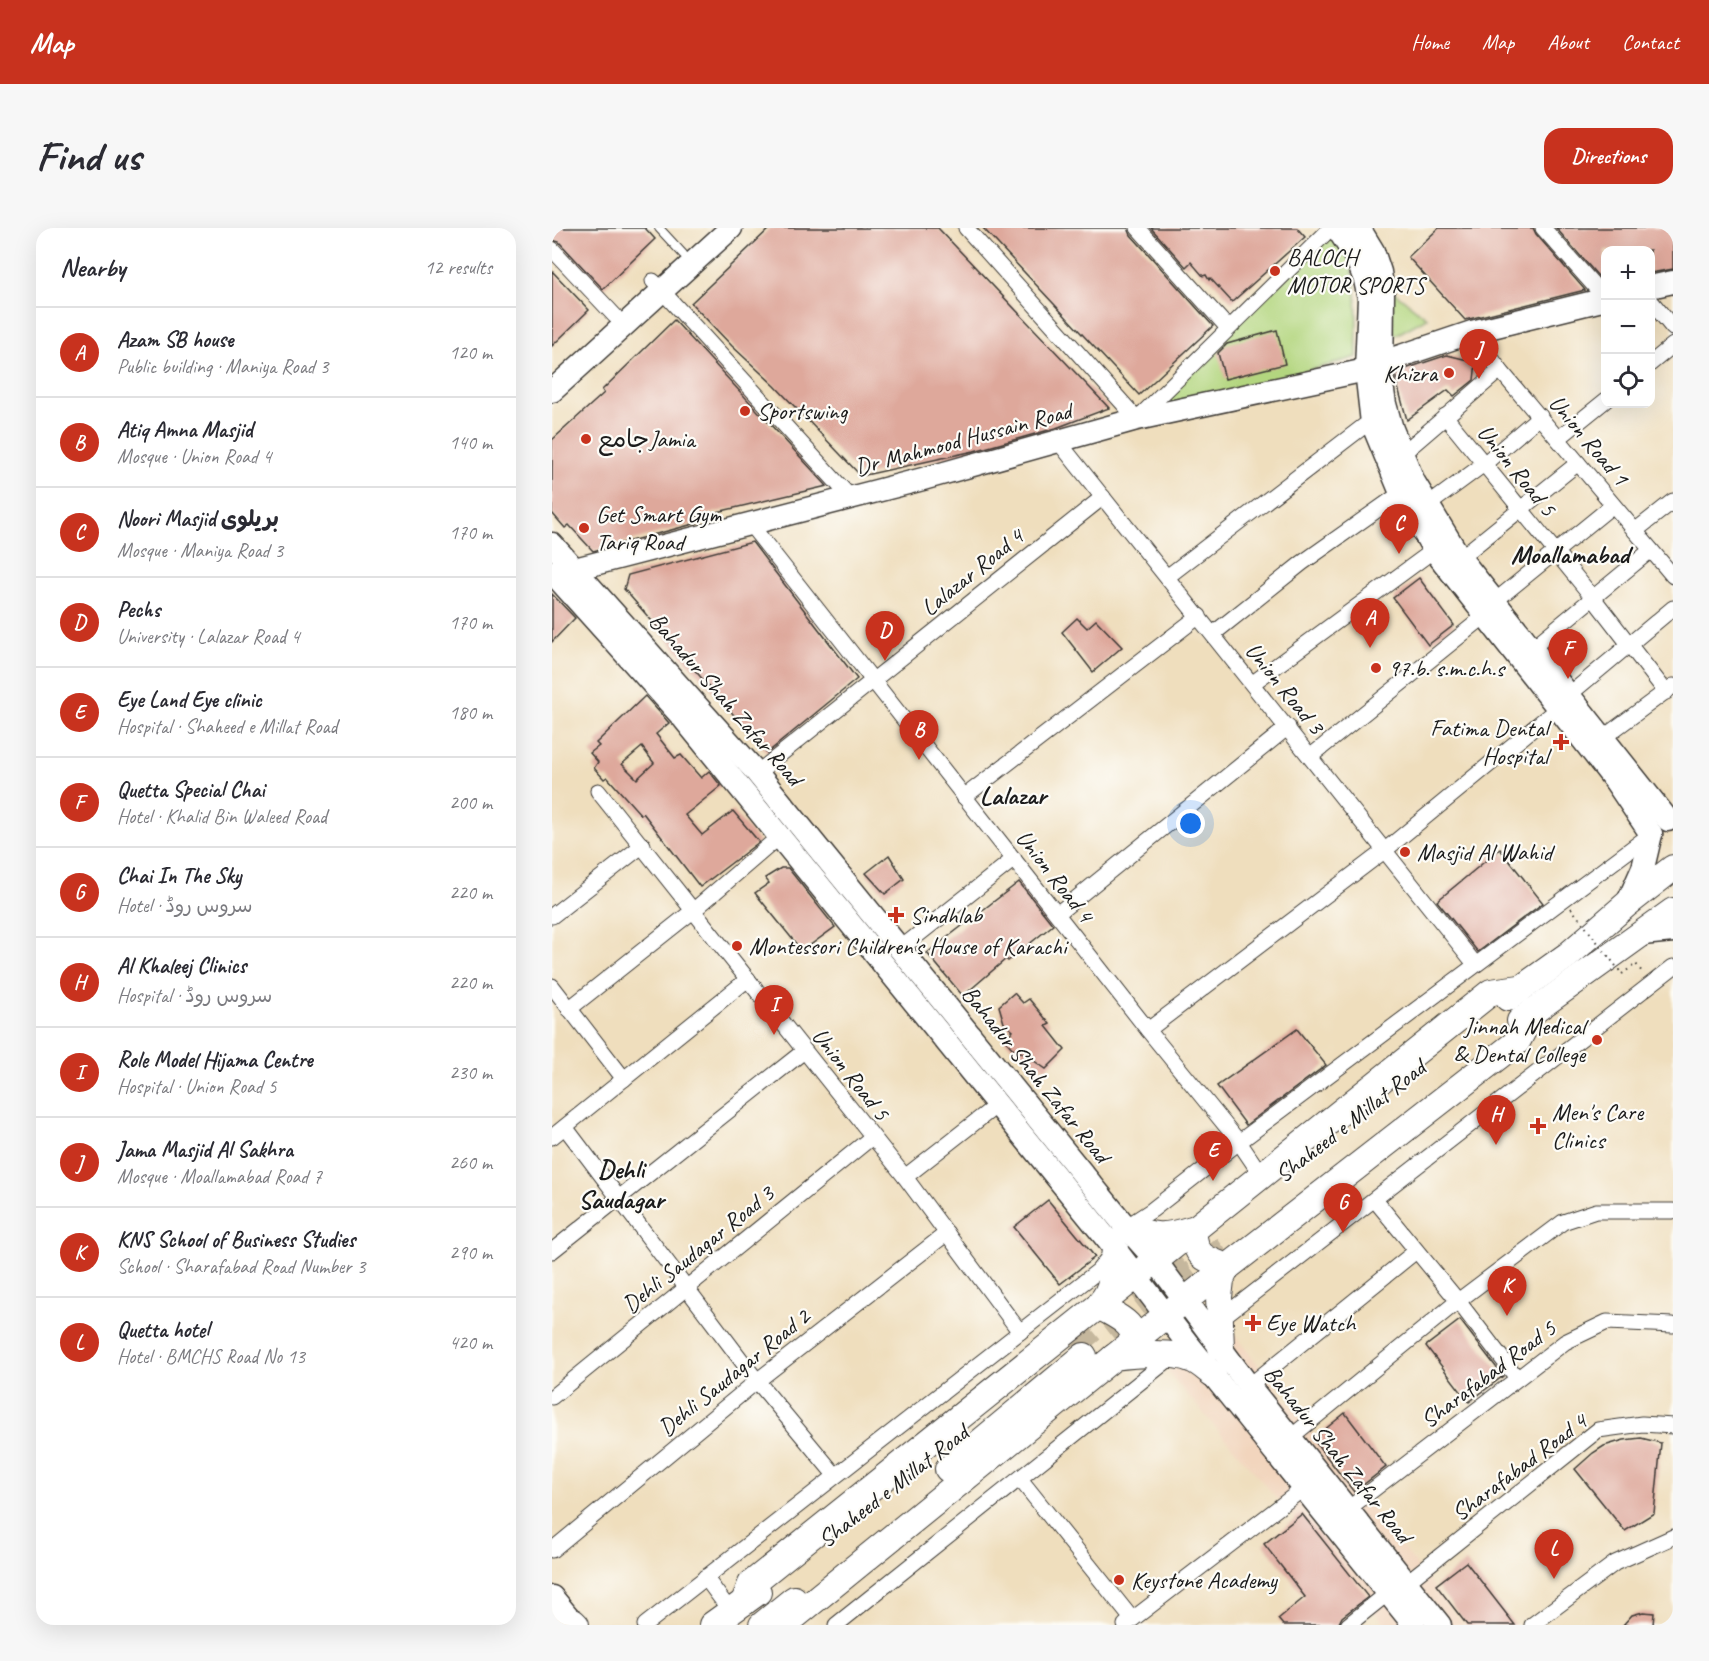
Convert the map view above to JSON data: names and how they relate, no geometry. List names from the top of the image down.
{
  "streets": {
    "main road": ["Dr Mahmood Hussain Road", "Bahadur Shah Zafar Road", "Shaheed e Millat Road"],
    "street": [
      "Union Road 1",
      "Union Road 5",
      "Lalazar Road 4",
      "Union Road 3",
      "Union Road 4",
      "Dehli Saudagar Road 3",
      "Dehli Saudagar Road 2",
      "Sharafabad Road 5",
      "Sharafabad Road 4"
    ]
  },
  "crossings": [
    ["Dr Mahmood Hussain Road", "Union Road 1"],
    ["Dr Mahmood Hussain Road", "Union Road 3"],
    ["Dr Mahmood Hussain Road", "Bahadur Shah Zafar Road"],
    ["Dr Mahmood Hussain Road", "Union Road 4"],
    ["Union Road 5", "Dehli Saudagar Road 3"],
    ["Union Road 5", "Dehli Saudagar Road 2"],
    ["Lalazar Road 4", "Union Road 3"],
    ["Lalazar Road 4", "Bahadur Shah Zafar Road"],
    ["Lalazar Road 4", "Union Road 4"],
    ["Bahadur Shah Zafar Road", "Sharafabad Road 5"],
    ["Bahadur Shah Zafar Road", "Sharafabad Road 4"]
  ],
  "districts": ["Moallamabad", "Lalazar", "Dehli Saudagar"],
  "places": {
    "other": [
      "BALOCH MOTOR SPORTS",
      "Khizra",
      "Sportswing",
      "جامعJamia",
      "Get Smart Gym Tariq Road",
      "97.b. s.m.c.h.s",
      "Masjid Al Wahid",
      "Montessori Children's House of Karachi",
      "Jinnah Medical & Dental College",
      "Keystone Academy"
    ],
    "health": [
      "Fatima Dental Hospital",
      "Sindhlab",
      "Men's Care Clinics",
      "Eye Watch"
    ]
  },
  "page": {
    "header": "Map",
    "nav": [
      "Home",
      "Map",
      "About",
      "Contact"
    ],
    "buttons": "Directions",
    "title": "Find us",
    "heading": ["Nearby", "12 results"],
    "map_buttons": ["+", "−"],
    "list": [
      {
        "mark": "A",
        "name": "Azam SB house",
        "note": "Public building · Maniya Road 3",
        "value": "120 m"
      },
      {
        "mark": "B",
        "name": "Atiq Amna Masjid",
        "note": "Mosque · Union Road 4",
        "value": "140 m"
      },
      {
        "mark": "C",
        "name": "Noori Masjid بریلوی",
        "note": "Mosque · Maniya Road 3",
        "value": "170 m"
      },
      {
        "mark": "D",
        "name": "Pechs",
        "note": "University · Lalazar Road 4",
        "value": "170 m"
      },
      {
        "mark": "E",
        "name": "Eye Land Eye clinic",
        "note": "Hospital · Shaheed e Millat Road",
        "value": "180 m"
      },
      {
        "mark": "F",
        "name": "Quetta Special Chai",
        "note": "Hotel · Khalid Bin Waleed Road",
        "value": "200 m"
      },
      {
        "mark": "G",
        "name": "Chai In The Sky",
        "note": "Hotel · سروس روڈ",
        "value": "220 m"
      },
      {
        "mark": "H",
        "name": "Al Khaleej Clinics",
        "note": "Hospital · سروس روڈ",
        "value": "220 m"
      },
      {
        "mark": "I",
        "name": "Role Model Hijama Centre",
        "note": "Hospital · Union Road 5",
        "value": "230 m"
      },
      {
        "mark": "J",
        "name": "Jama Masjid Al Sakhra",
        "note": "Mosque · Moallamabad Road 7",
        "value": "260 m"
      },
      {
        "mark": "K",
        "name": "KNS School of Business Studies",
        "note": "School · Sharafabad Road Number 3",
        "value": "290 m"
      },
      {
        "mark": "L",
        "name": "Quetta hotel",
        "note": "Hotel · BMCHS Road No 13",
        "value": "420 m"
      }
    ],
    "pins": [
      "J",
      "C",
      "A",
      "D",
      "F",
      "B",
      "I",
      "H",
      "E",
      "G",
      "K",
      "L"
    ]
  }
}
